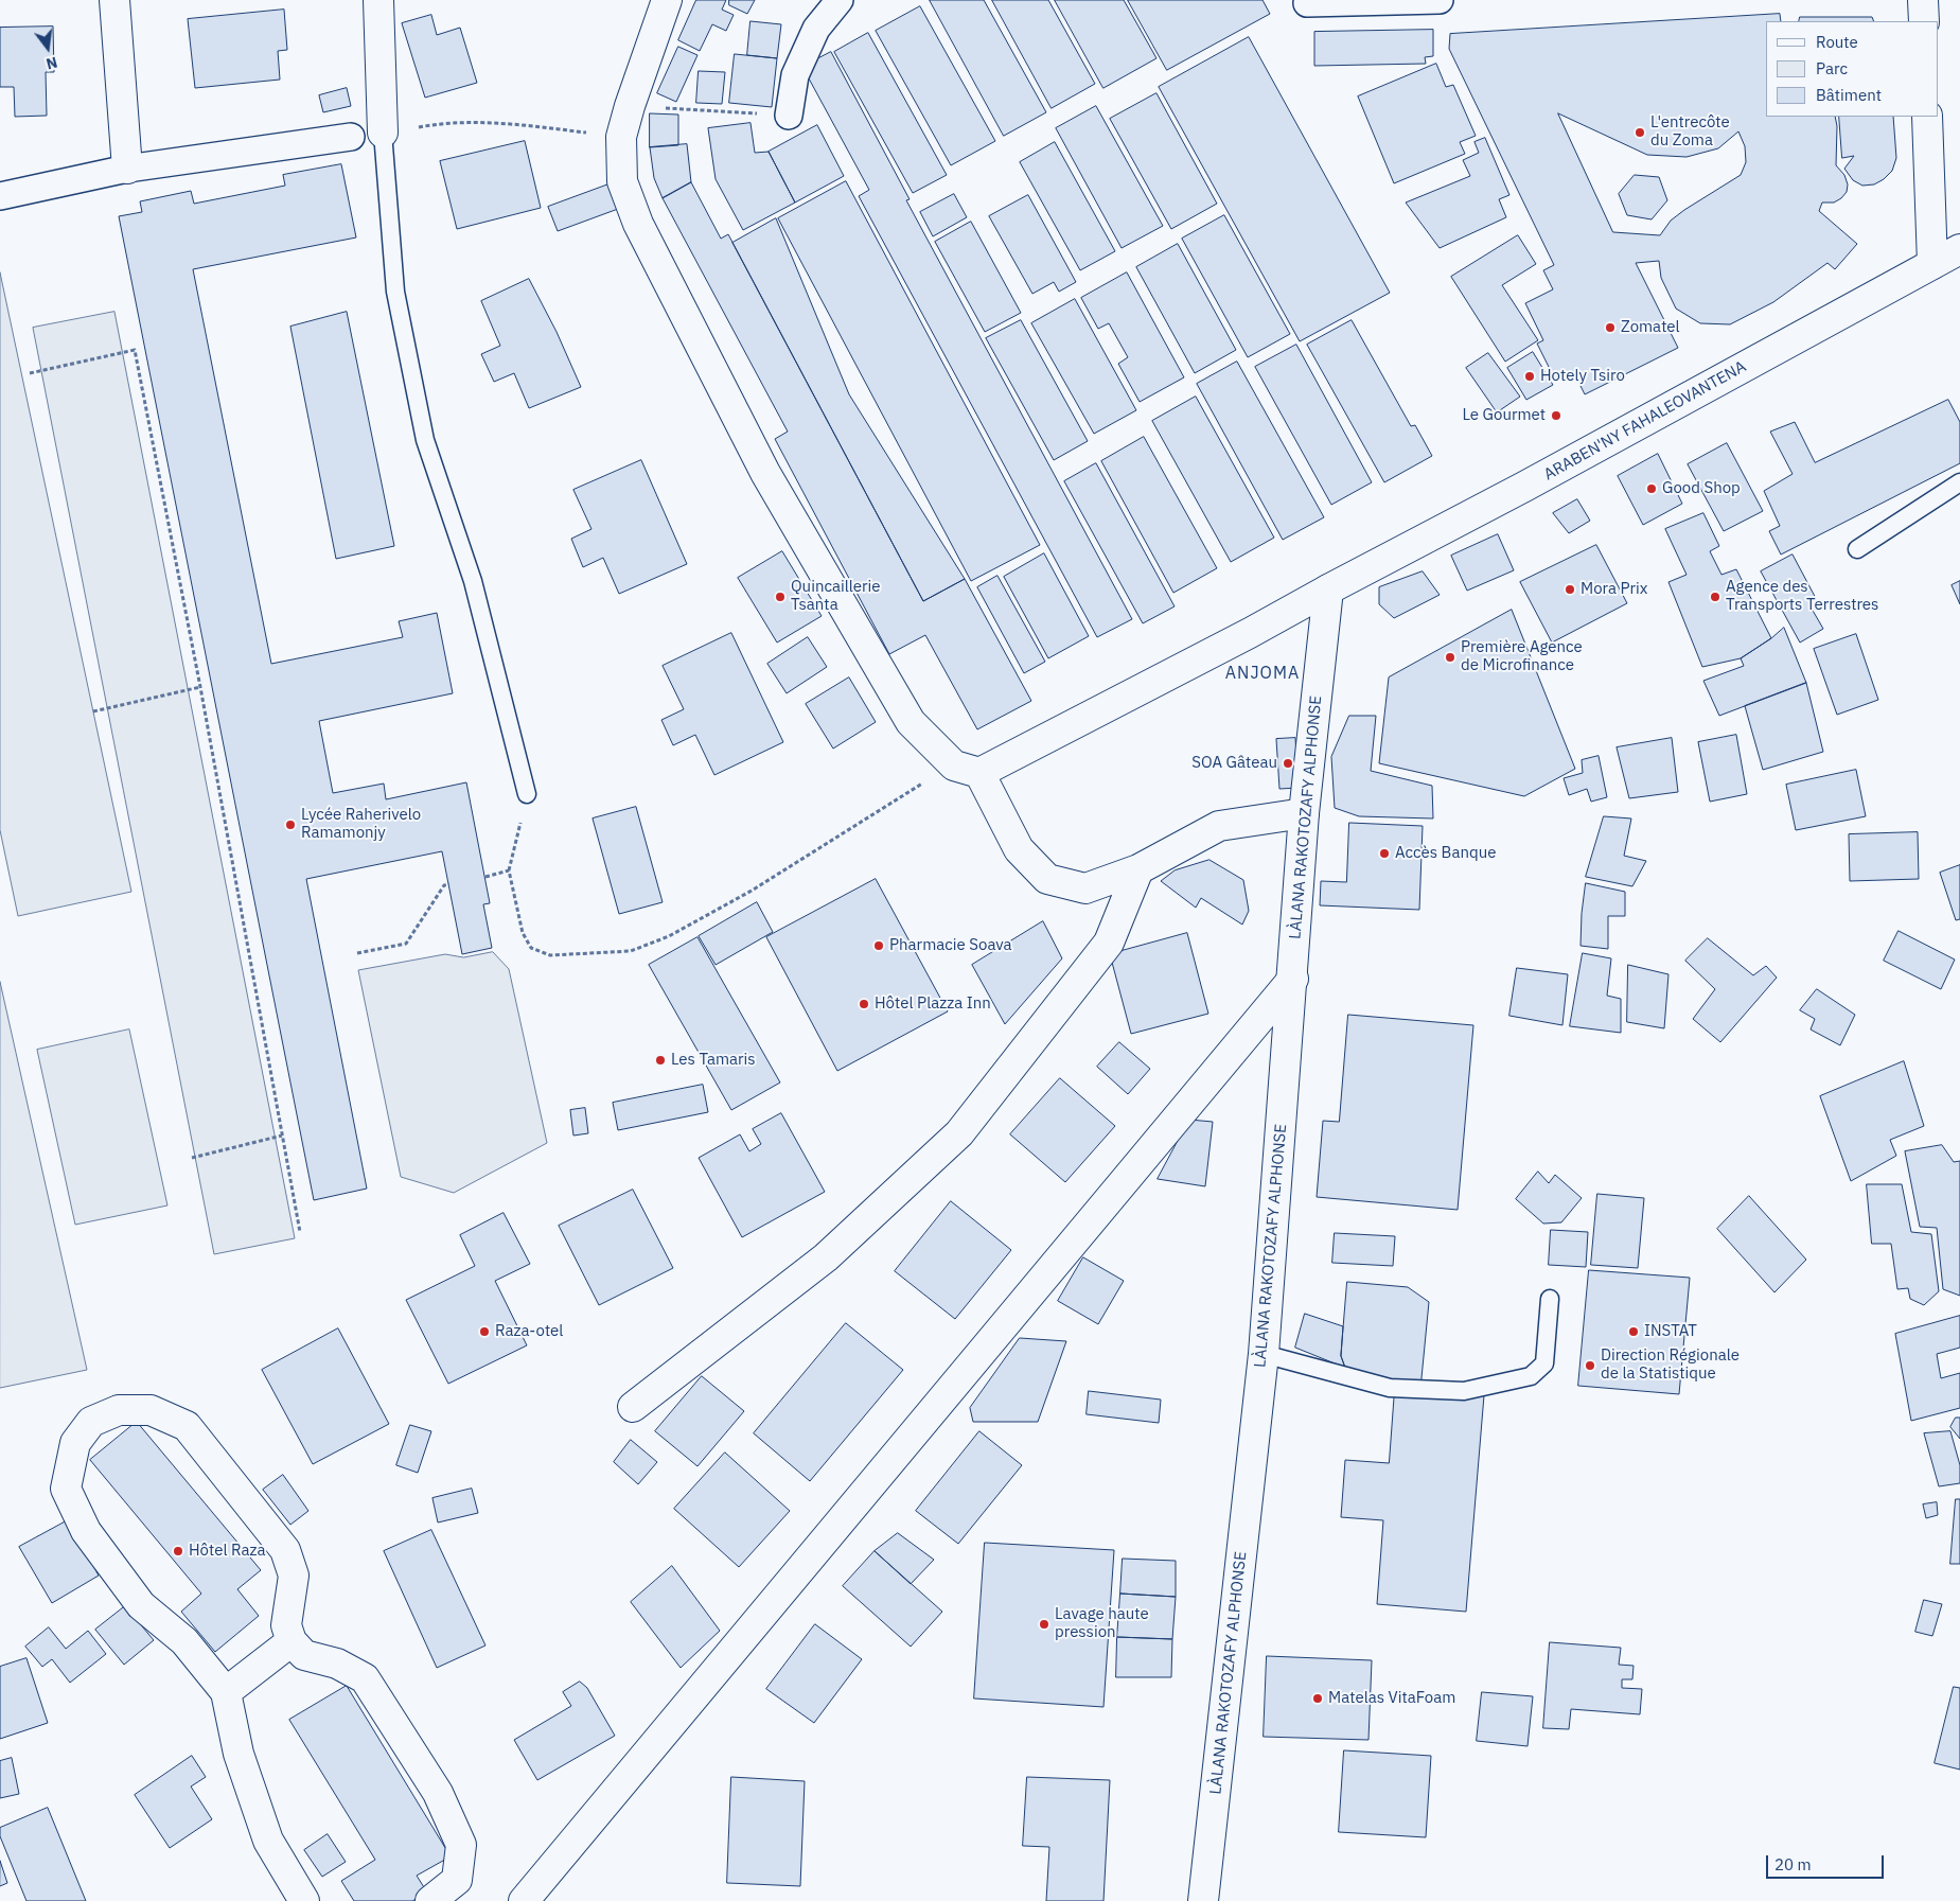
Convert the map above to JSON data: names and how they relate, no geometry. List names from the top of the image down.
{
  "streets": {
    "street": ["ARABEN'NY FAHALEOVANTENA", "LÀLANA RAKOTOZAFY ALPHONSE"]
  },
  "crossings": [
    ["ARABEN'NY FAHALEOVANTENA", "LÀLANA RAKOTOZAFY ALPHONSE"]
  ],
  "districts": ["ANJOMA"],
  "places": [
    "L'entrecôte du Zoma",
    "Zomatel",
    "Hotely Tsiro",
    "Le Gourmet",
    "Good Shop",
    "Mora Prix",
    "Quincaillerie Tsanta",
    "Agence des Transports Terrestres",
    "Première Agence de Microfinance",
    "SOA Gâteau",
    "Lycée Raherivelo Ramamonjy",
    "Accès Banque",
    "Pharmacie Soava",
    "Hôtel Plazza Inn",
    "Les Tamaris",
    "Raza-otel",
    "INSTAT",
    "Direction Régionale de la Statistique",
    "Hôtel Raza",
    "Lavage haute pression",
    "Matelas VitaFoam"
  ],
  "legend": ["Route", "Parc", "Bâtiment"],
  "scale_bar": "20 m",
  "north": "bottom"
}
